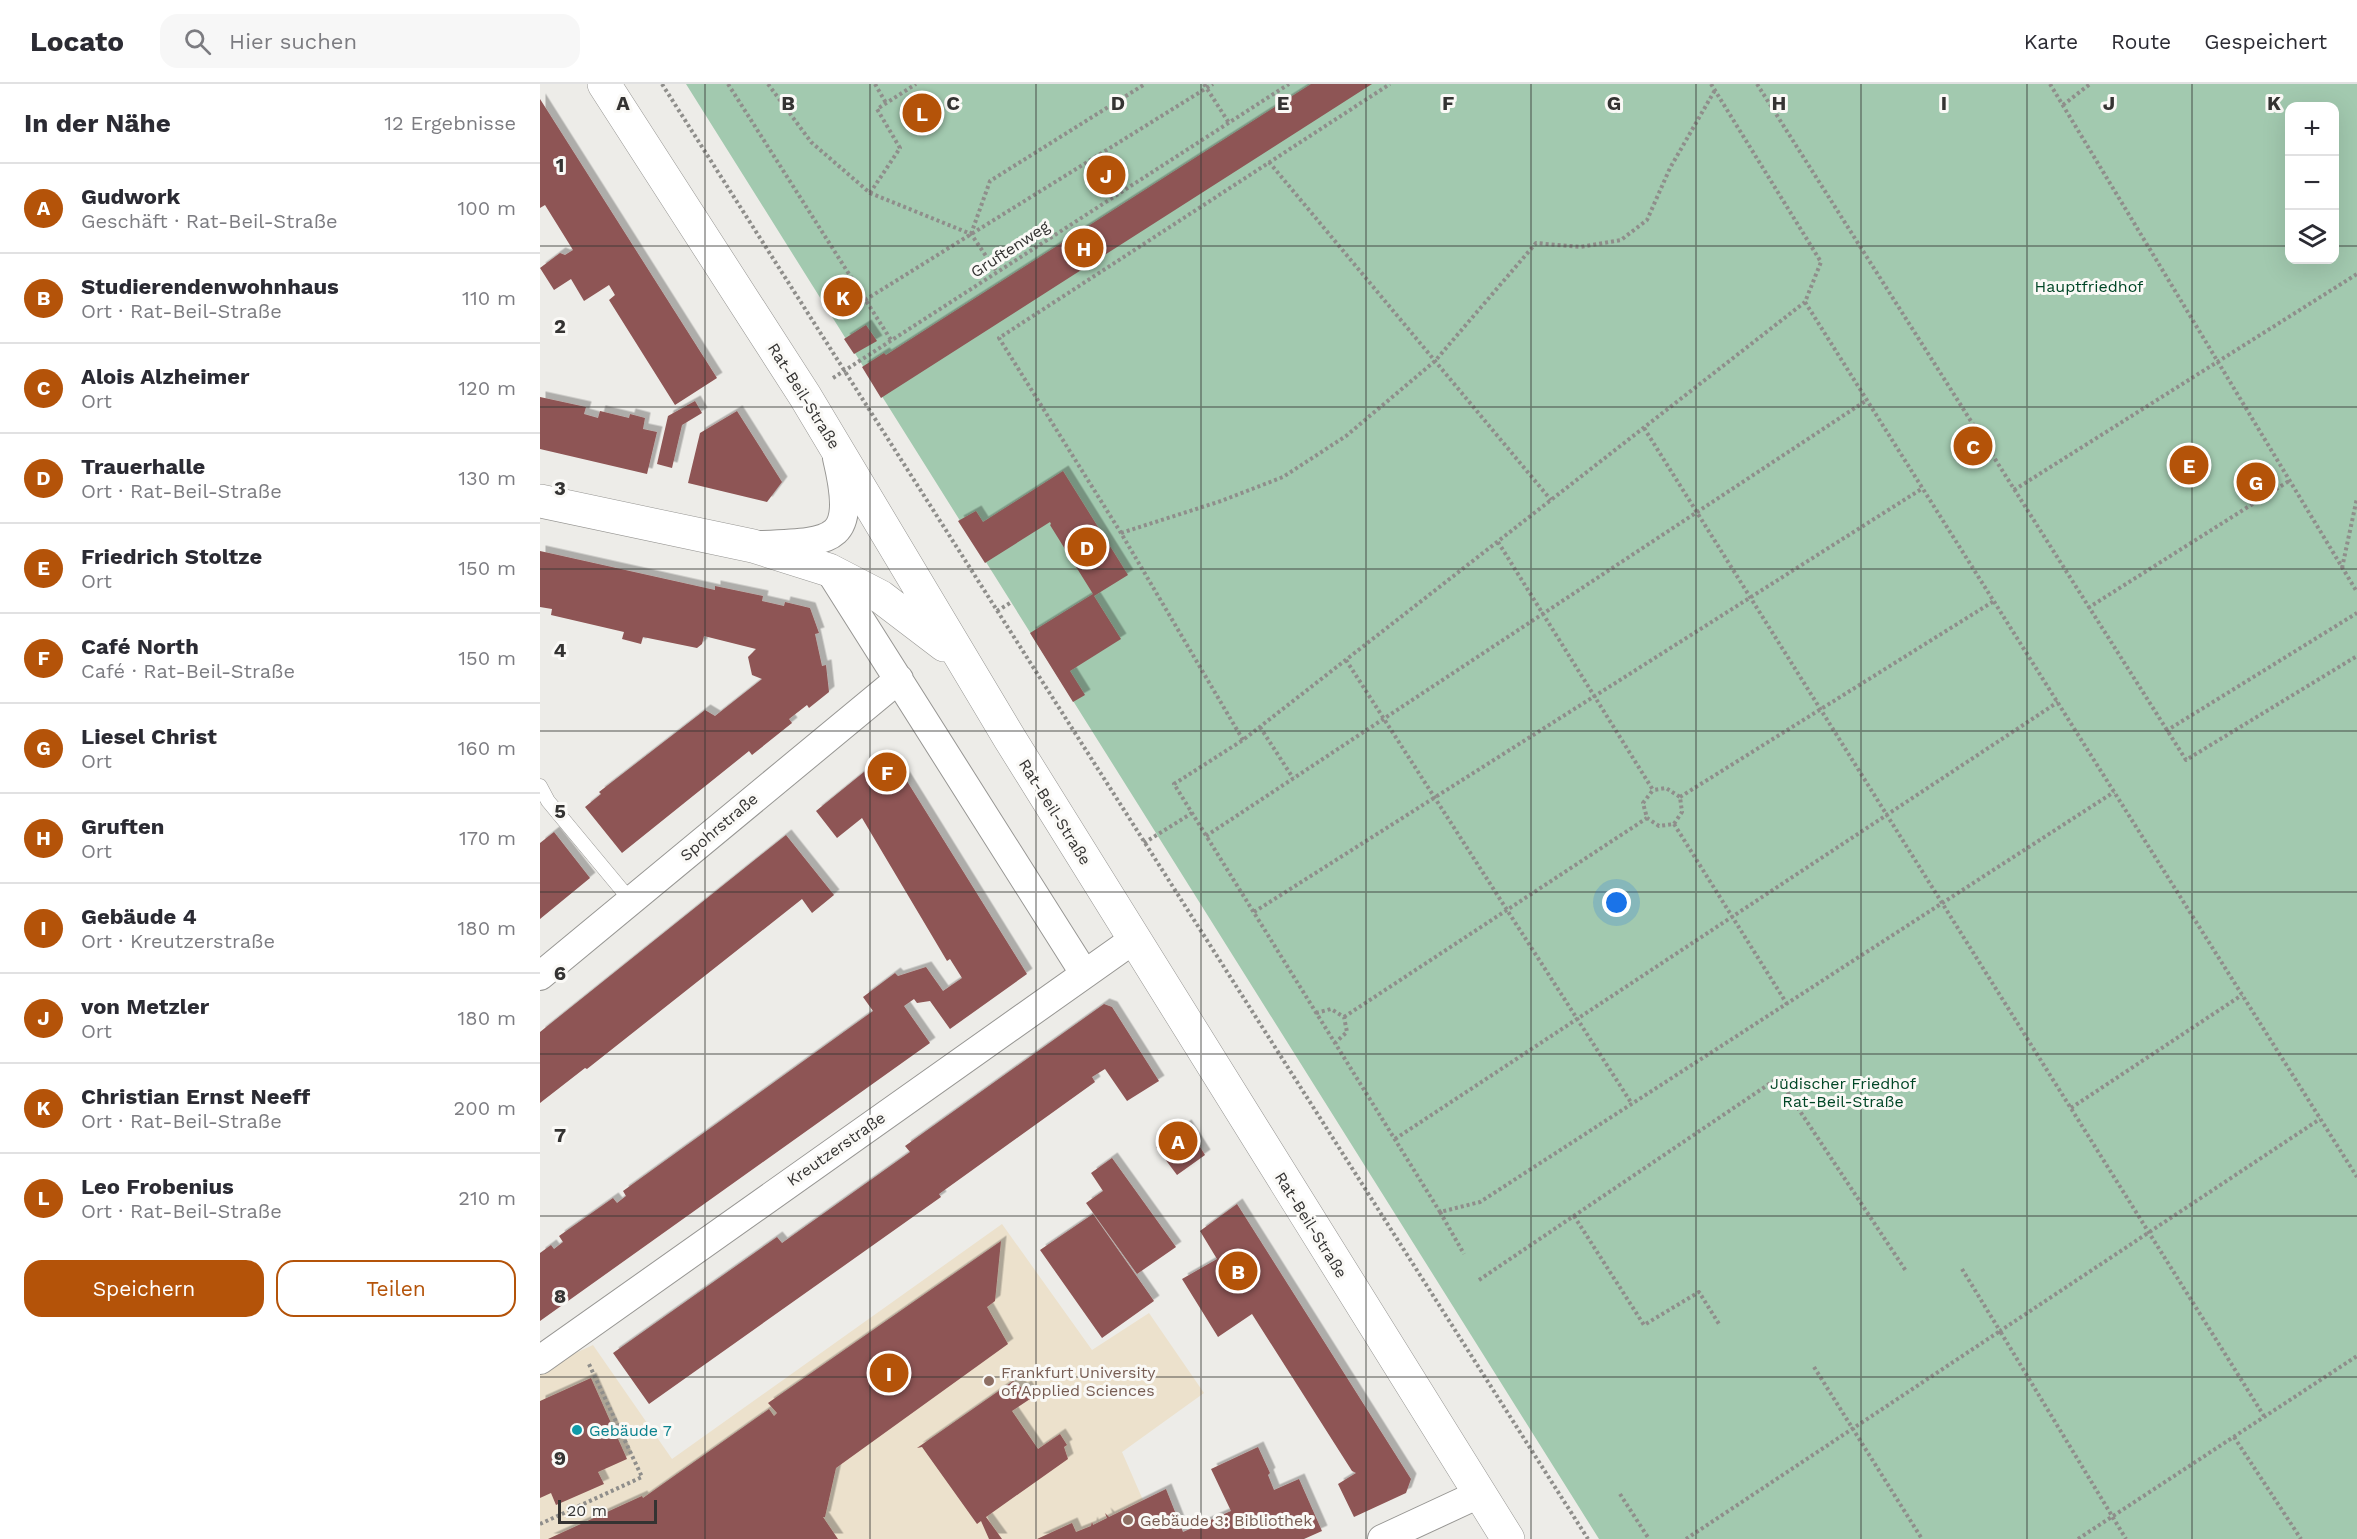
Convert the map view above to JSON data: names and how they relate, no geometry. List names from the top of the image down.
{
  "streets": {
    "main road": ["Rat-Beil-Straße"],
    "street": ["Spohrstraße", "Kreutzerstraße"],
    "path": ["Gruftenweg"]
  },
  "crossings": [
    ["Gruftenweg", "Rat-Beil-Straße"],
    ["Rat-Beil-Straße", "Kreutzerstraße"]
  ],
  "parks": ["Hauptfriedhof", "Jüdischer Friedhof Rat-Beil-Straße"],
  "places": ["Frankfurt University of Applied Sciences", "Gebäude 7", "Gebäude 3: Bibliothek"],
  "scale_bar": "20 m",
  "page": {
    "header": "Locato",
    "search": "Hier suchen",
    "nav": ["Karte", "Route", "Gespeichert"],
    "heading": ["In der Nähe", "12 Ergebnisse"],
    "pins": [
      "L",
      "J",
      "H",
      "K",
      "C",
      "E",
      "G",
      "D",
      "F",
      "A",
      "B",
      "I"
    ],
    "map_buttons": ["+", "−"],
    "list": [
      {
        "mark": "A",
        "name": "Gudwork",
        "note": "Geschäft · Rat-Beil-Straße",
        "value": "100 m"
      },
      {
        "mark": "B",
        "name": "Studierendenwohnhaus",
        "note": "Ort · Rat-Beil-Straße",
        "value": "110 m"
      },
      {
        "mark": "C",
        "name": "Alois Alzheimer",
        "note": "Ort",
        "value": "120 m"
      },
      {
        "mark": "D",
        "name": "Trauerhalle",
        "note": "Ort · Rat-Beil-Straße",
        "value": "130 m"
      },
      {
        "mark": "E",
        "name": "Friedrich Stoltze",
        "note": "Ort",
        "value": "150 m"
      },
      {
        "mark": "F",
        "name": "Café North",
        "note": "Café · Rat-Beil-Straße",
        "value": "150 m"
      },
      {
        "mark": "G",
        "name": "Liesel Christ",
        "note": "Ort",
        "value": "160 m"
      },
      {
        "mark": "H",
        "name": "Gruften",
        "note": "Ort",
        "value": "170 m"
      },
      {
        "mark": "I",
        "name": "Gebäude 4",
        "note": "Ort · Kreutzerstraße",
        "value": "180 m"
      },
      {
        "mark": "J",
        "name": "von Metzler",
        "note": "Ort",
        "value": "180 m"
      },
      {
        "mark": "K",
        "name": "Christian Ernst Neeff",
        "note": "Ort · Rat-Beil-Straße",
        "value": "200 m"
      },
      {
        "mark": "L",
        "name": "Leo Frobenius",
        "note": "Ort · Rat-Beil-Straße",
        "value": "210 m"
      }
    ],
    "buttons": ["Speichern", "Teilen"],
    "scale": "20 m"
  },
  "grid": {
    "columns": [
      "A",
      "B",
      "C",
      "D",
      "E",
      "F",
      "G",
      "H",
      "I",
      "J",
      "K"
    ],
    "rows": [
      "1",
      "2",
      "3",
      "4",
      "5",
      "6",
      "7",
      "8",
      "9"
    ]
  }
}
